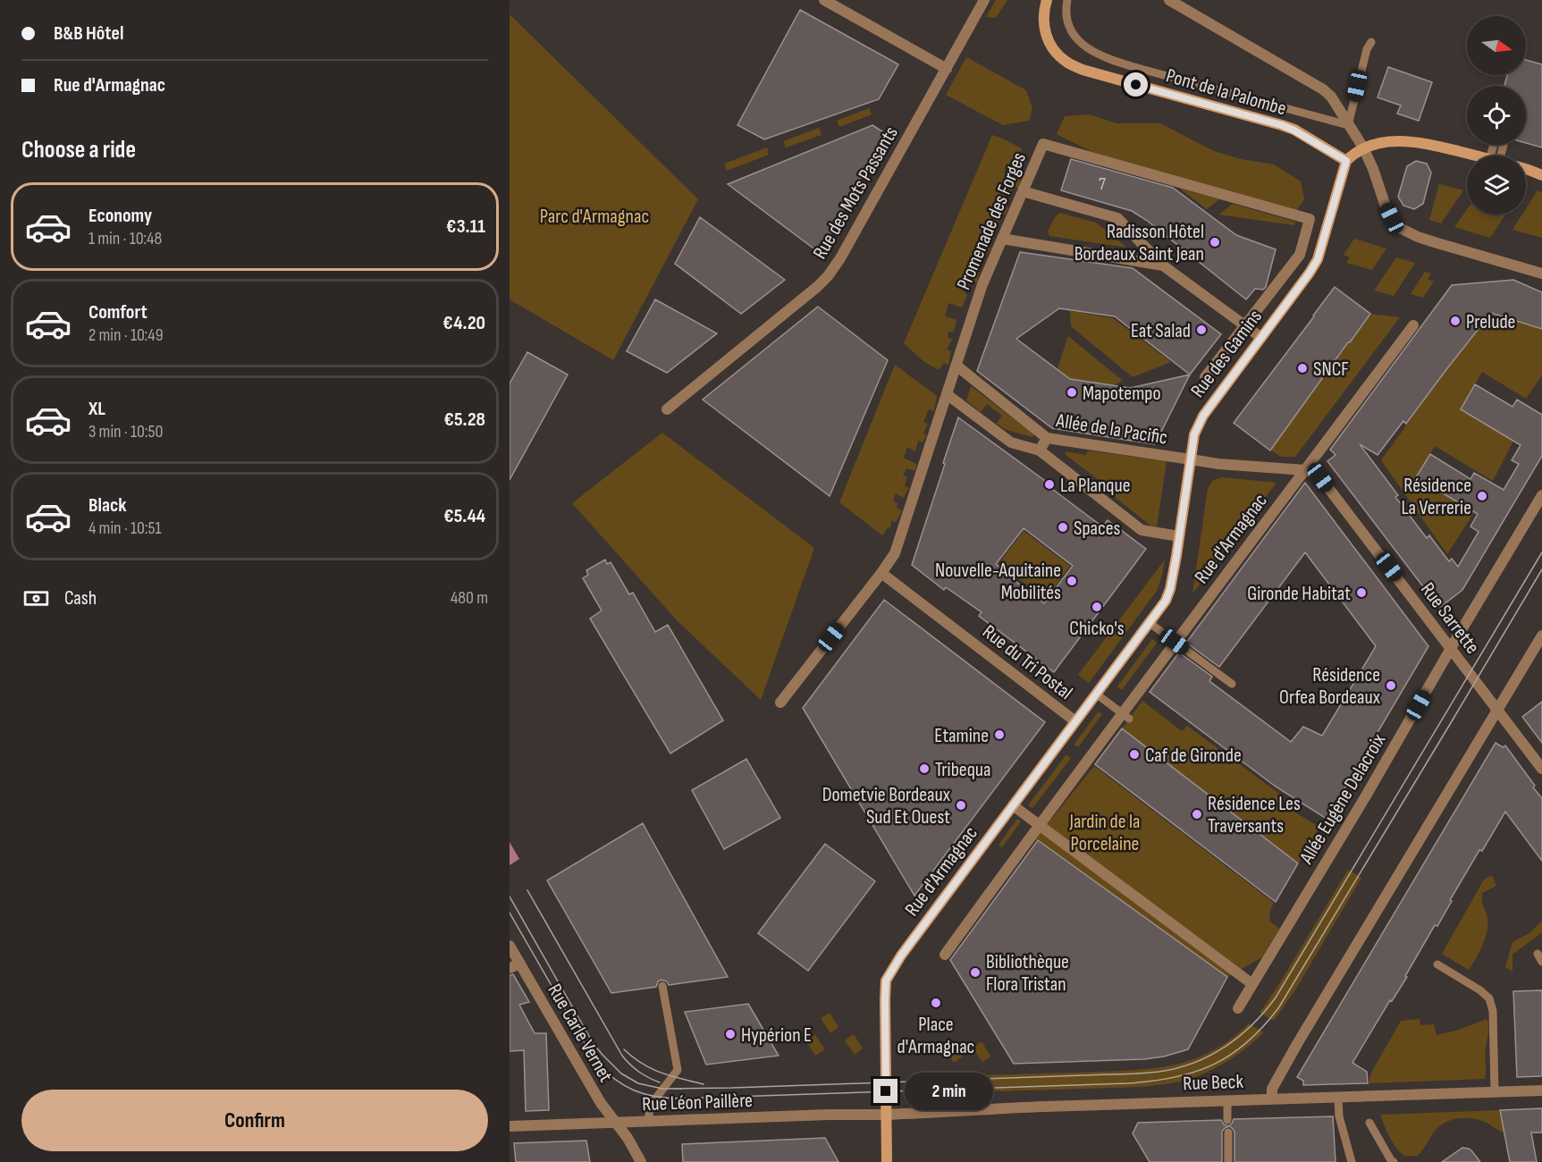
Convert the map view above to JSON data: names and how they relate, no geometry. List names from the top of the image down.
{
  "streets": {
    "main road": ["Pont de la Palombe", "Rue des Gamins", "Rue d'Armagnac"],
    "street": [
      "Rue des Mots Passants",
      "Promenade des Forges",
      "Allée de la Pacific",
      "Rue Sarrette",
      "Rue du Tri Postal",
      "Allée Eugène Delacroix",
      "Rue Carle Vernet",
      "Rue Beck",
      "Rue Léon Paillère"
    ]
  },
  "crossings": [
    ["Pont de la Palombe", "Rue des Gamins"],
    ["Promenade des Forges", "Allée de la Pacific"],
    ["Promenade des Forges", "Rue du Tri Postal"],
    ["Rue des Gamins", "Allée de la Pacific"],
    ["Rue des Gamins", "Rue d'Armagnac"],
    ["Allée de la Pacific", "Rue d'Armagnac"],
    ["Allée de la Pacific", "Rue Sarrette"],
    ["Rue d'Armagnac", "Rue Sarrette"],
    ["Rue d'Armagnac", "Rue du Tri Postal"],
    ["Rue d'Armagnac", "Rue Beck"],
    ["Rue d'Armagnac", "Rue Léon Paillère"],
    ["Rue Sarrette", "Allée Eugène Delacroix"],
    ["Rue Carle Vernet", "Rue Léon Paillère"],
    ["Rue Beck", "Rue Léon Paillère"]
  ],
  "parks": ["Parc d'Armagnac", "Jardin de la Porcelaine"],
  "places": [
    "Radisson Hôtel Bordeaux Saint Jean",
    "Prelude",
    "Eat Salad",
    "SNCF",
    "Mapotempo",
    "La Planque",
    "Résidence La Verrerie",
    "Spaces",
    "Nouvelle-Aquitaine Mobilités",
    "Gironde Habitat",
    "Chicko's",
    "Résidence Orfea Bordeaux",
    "Etamine",
    "Caf de Gironde",
    "Tribequa",
    "Dometvie Bordeaux Sud Et Ouest",
    "Résidence Les Traversants",
    "Bibliothèque Flora Tristan",
    "Place d'Armagnac",
    "Hypérion E"
  ],
  "house_numbers": ["7"],
  "north": "right",
  "page": {
    "banner": ["B&B Hôtel", "Rue d'Armagnac"],
    "heading": "Choose a ride",
    "list": [
      {
        "name": "Economy",
        "note": "1 min · 10:48",
        "value": "€3.11"
      },
      {
        "name": "Comfort",
        "note": "2 min · 10:49",
        "value": "€4.20"
      },
      {
        "name": "XL",
        "note": "3 min · 10:50",
        "value": "€5.28"
      },
      {
        "name": "Black",
        "note": "4 min · 10:51",
        "value": "€5.44"
      }
    ],
    "pay": ["Cash", "480 m"],
    "bubble": "2 min",
    "buttons": "Confirm"
  }
}
